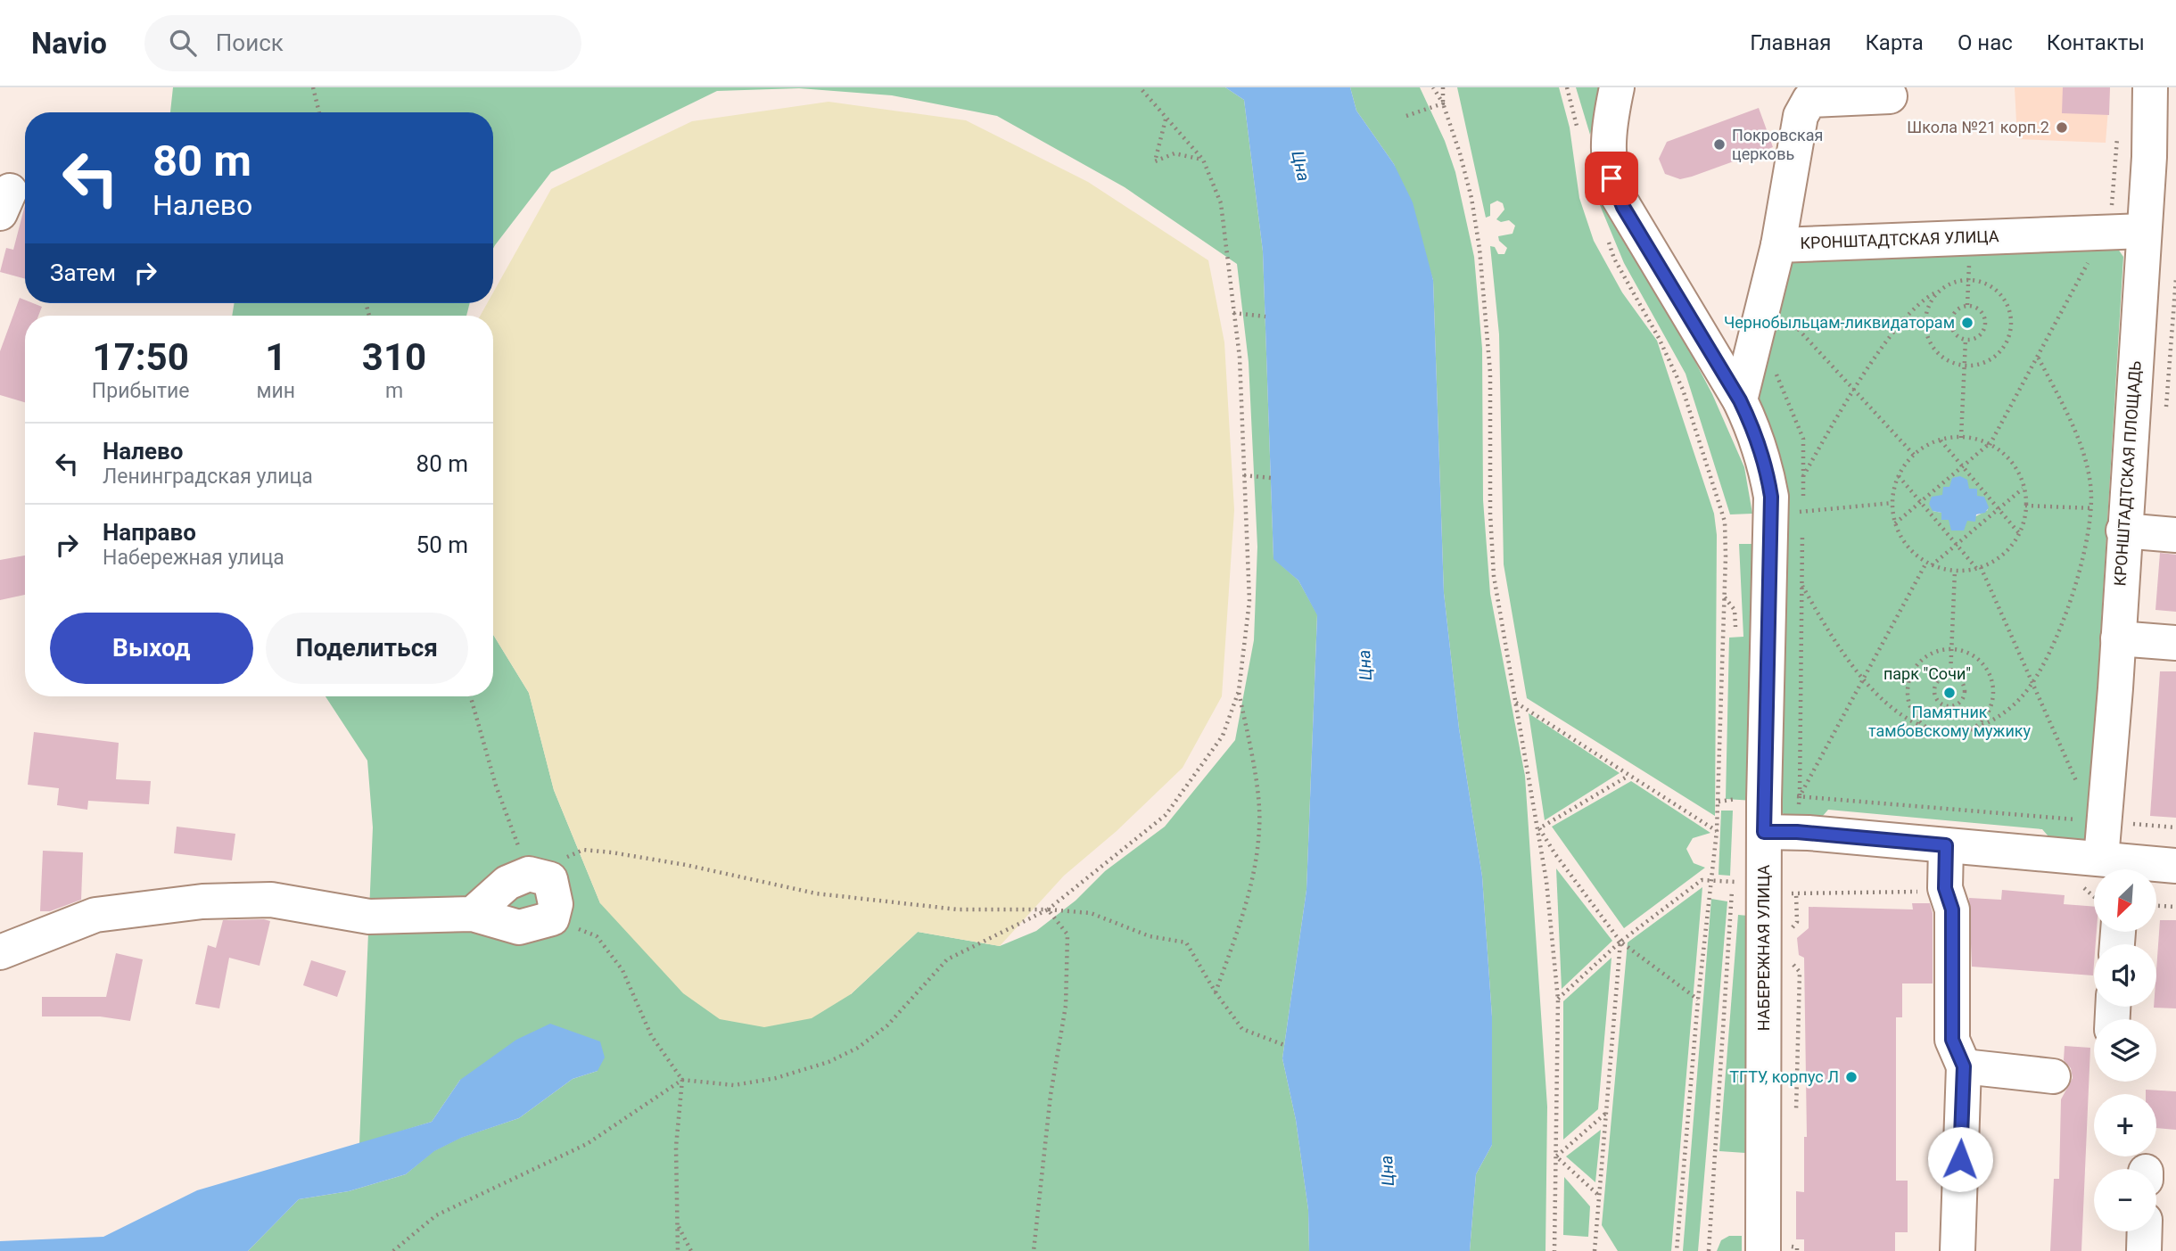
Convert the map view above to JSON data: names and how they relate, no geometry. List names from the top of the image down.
{
  "streets": {
    "street": ["КРОНШТАДТСКАЯ УЛИЦА", "КРОНШТАДТСКАЯ ПЛОЩАДЬ", "НАБЕРЕЖНАЯ УЛИЦА"]
  },
  "crossings": [
    ["КРОНШТАДТСКАЯ УЛИЦА", "КРОНШТАДТСКАЯ ПЛОЩАДЬ"],
    ["КРОНШТАДТСКАЯ УЛИЦА", "НАБЕРЕЖНАЯ УЛИЦА"]
  ],
  "water": ["Цна"],
  "parks": ["парк \"Сочи\""],
  "places": [
    "Школа №21 корп.2",
    "Покровская церковь",
    "Чернобыльцам-ликвидаторам",
    "Памятник тамбовскому мужику",
    "ТГТУ, корпус Л"
  ],
  "north": "bottom left",
  "page": {
    "header": "Navio",
    "search": "Поиск",
    "nav": [
      "Главная",
      "Карта",
      "О нас",
      "Контакты"
    ],
    "turn": ["80 m", "Налево"],
    "then": "Затем",
    "eta": [
      "17:50",
      "Прибытие",
      "1",
      "мин",
      "310",
      "m"
    ],
    "list": [
      {
        "name": "Налево",
        "note": "Ленинградская улица",
        "value": "80 m"
      },
      {
        "name": "Направо",
        "note": "Набережная улица",
        "value": "50 m"
      }
    ],
    "buttons": ["Выход", "Поделиться"],
    "map_buttons": ["+", "−"]
  }
}
